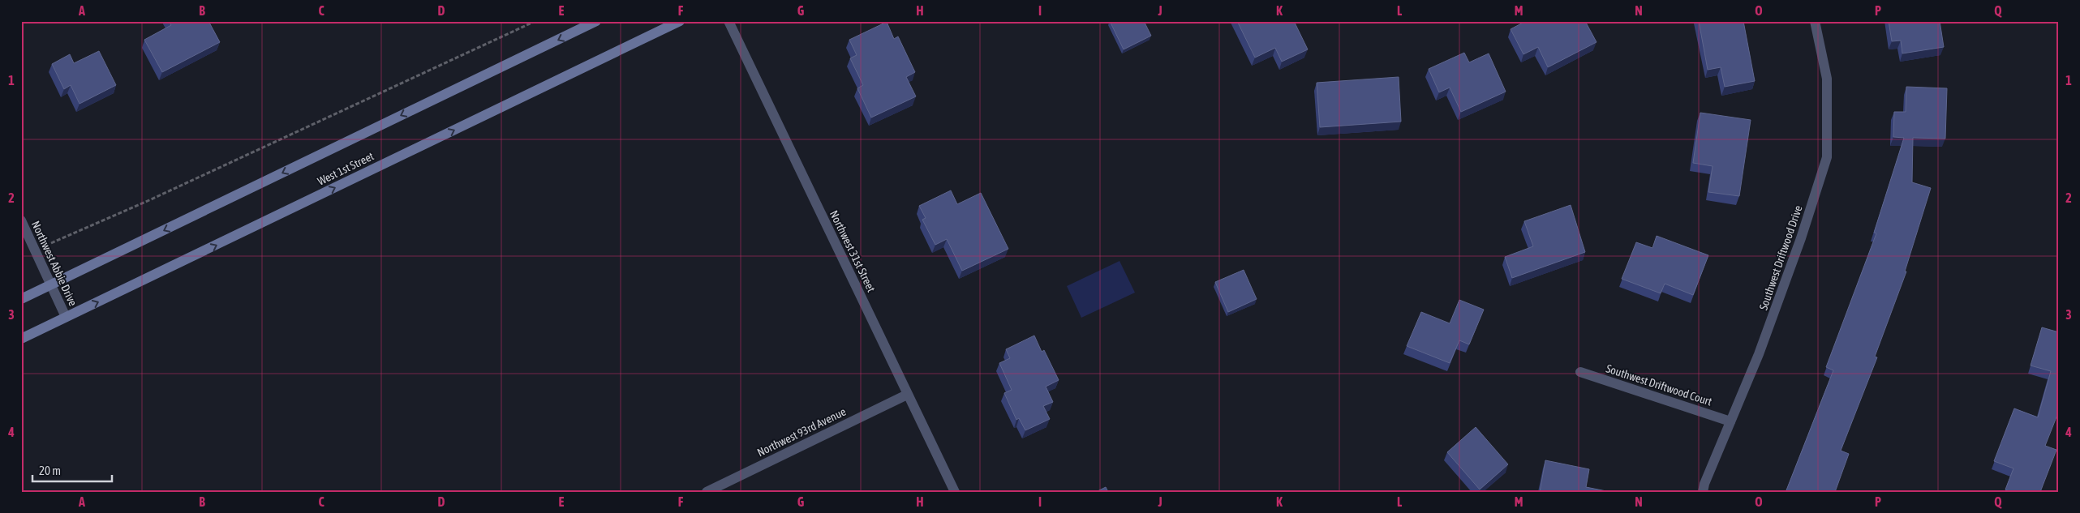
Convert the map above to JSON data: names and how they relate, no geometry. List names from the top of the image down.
{
  "streets": {
    "main road": ["West 1st Street"],
    "street": [
      "Northwest 31st Street",
      "Southwest Driftwood Drive",
      "Northwest Abbie Drive",
      "Southwest Driftwood Court",
      "Northwest 93rd Avenue"
    ]
  },
  "crossings": [
    ["West 1st Street", "Northwest Abbie Drive"],
    ["Northwest 31st Street", "Northwest 93rd Avenue"],
    ["Southwest Driftwood Drive", "Southwest Driftwood Court"]
  ],
  "scale_bar": "20 m",
  "grid": {
    "columns": [
      "A",
      "B",
      "C",
      "D",
      "E",
      "F",
      "G",
      "H",
      "I",
      "J",
      "K",
      "L",
      "M",
      "N",
      "O",
      "P",
      "Q"
    ],
    "rows": [
      "1",
      "2",
      "3",
      "4"
    ]
  }
}
